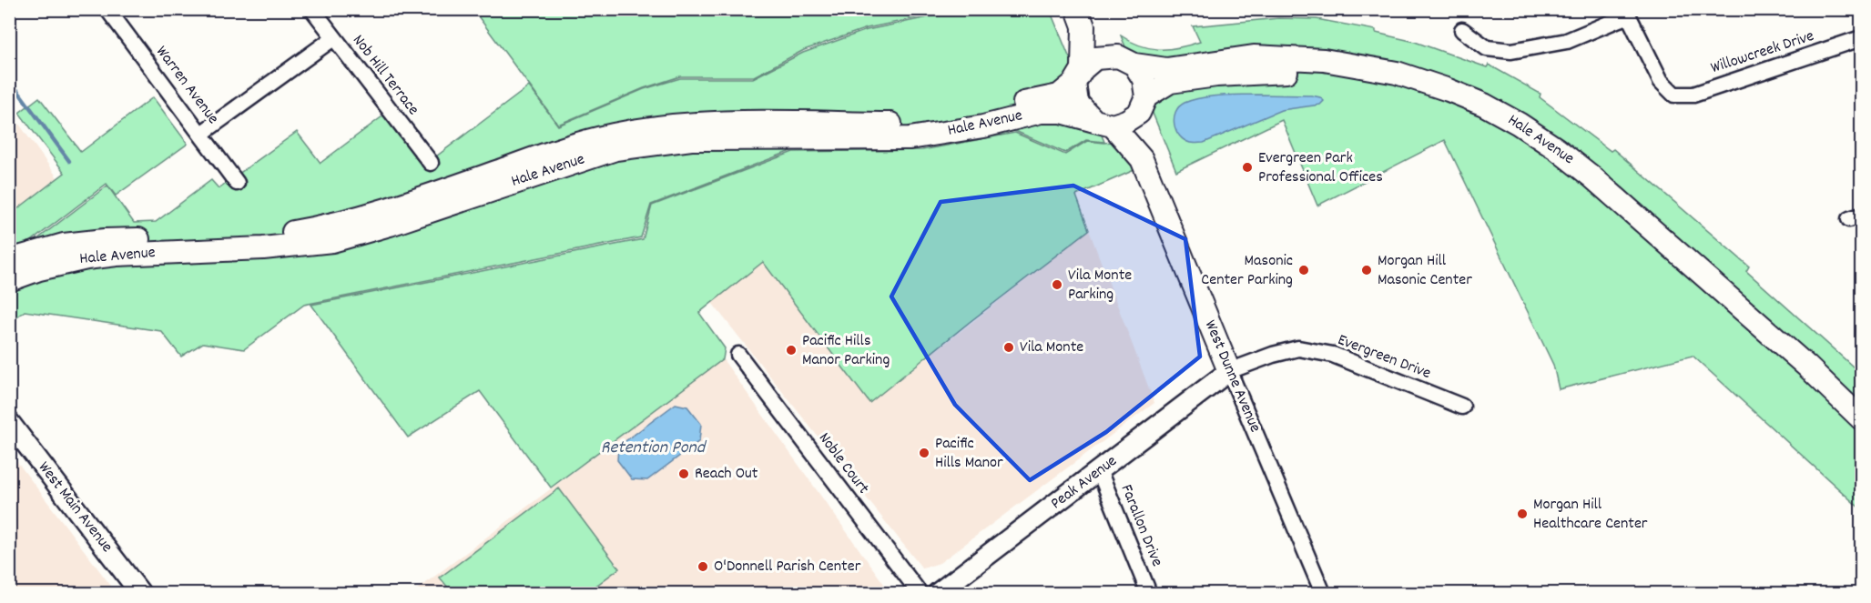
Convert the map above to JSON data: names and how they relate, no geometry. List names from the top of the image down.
{
  "streets": {
    "main road": ["Hale Avenue", "West Dunne Avenue"],
    "street": [
      "Willowcreek Drive",
      "Nob Hill Terrace",
      "Warren Avenue",
      "Evergreen Drive",
      "Noble Court",
      "Peak Avenue",
      "West Main Avenue",
      "Farallon Drive"
    ]
  },
  "crossings": [
    ["Hale Avenue", "West Dunne Avenue"],
    ["Evergreen Drive", "West Dunne Avenue"],
    ["Evergreen Drive", "Peak Avenue"],
    ["West Dunne Avenue", "Peak Avenue"],
    ["Peak Avenue", "Farallon Drive"]
  ],
  "water": ["Retention Pond"],
  "places": [
    "Evergreen Park Professional Offices",
    "Masonic Center Parking",
    "Morgan Hill Masonic Center",
    "Vila Monte Parking",
    "Vila Monte",
    "Pacific Hills Manor Parking",
    "Pacific Hills Manor",
    "Reach Out",
    "Morgan Hill Healthcare Center",
    "O'Donnell Parish Center"
  ]
}
